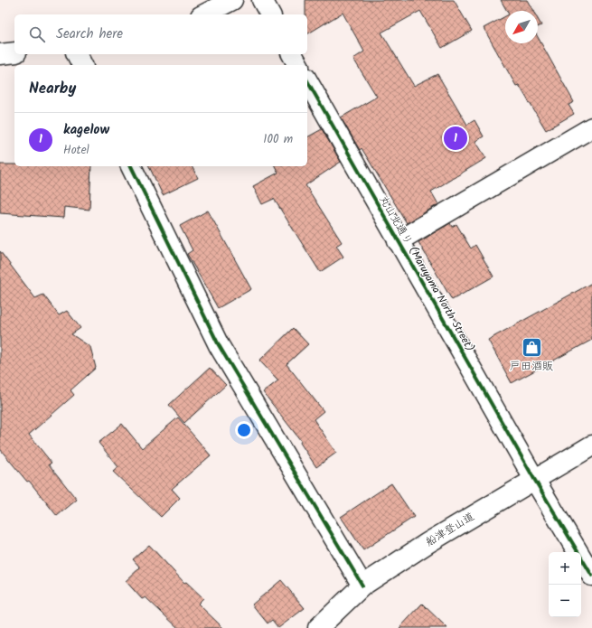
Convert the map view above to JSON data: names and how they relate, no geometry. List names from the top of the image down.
{
  "streets": {
    "street": ["丸山北通り (Maruyama North Street)", "船津登山道"]
  },
  "crossings": [
    ["丸山北通り (Maruyama North Street)", "船津登山道"]
  ],
  "places": {
    "shop": ["戸田酒販"]
  },
  "north": "bottom left",
  "page": {
    "search": "Search here",
    "heading": "Nearby",
    "list": [
      {
        "mark": "1",
        "name": "kagelow",
        "note": "Hotel",
        "value": "100 m"
      }
    ],
    "pins": "1",
    "map_buttons": ["+", "−"]
  }
}
